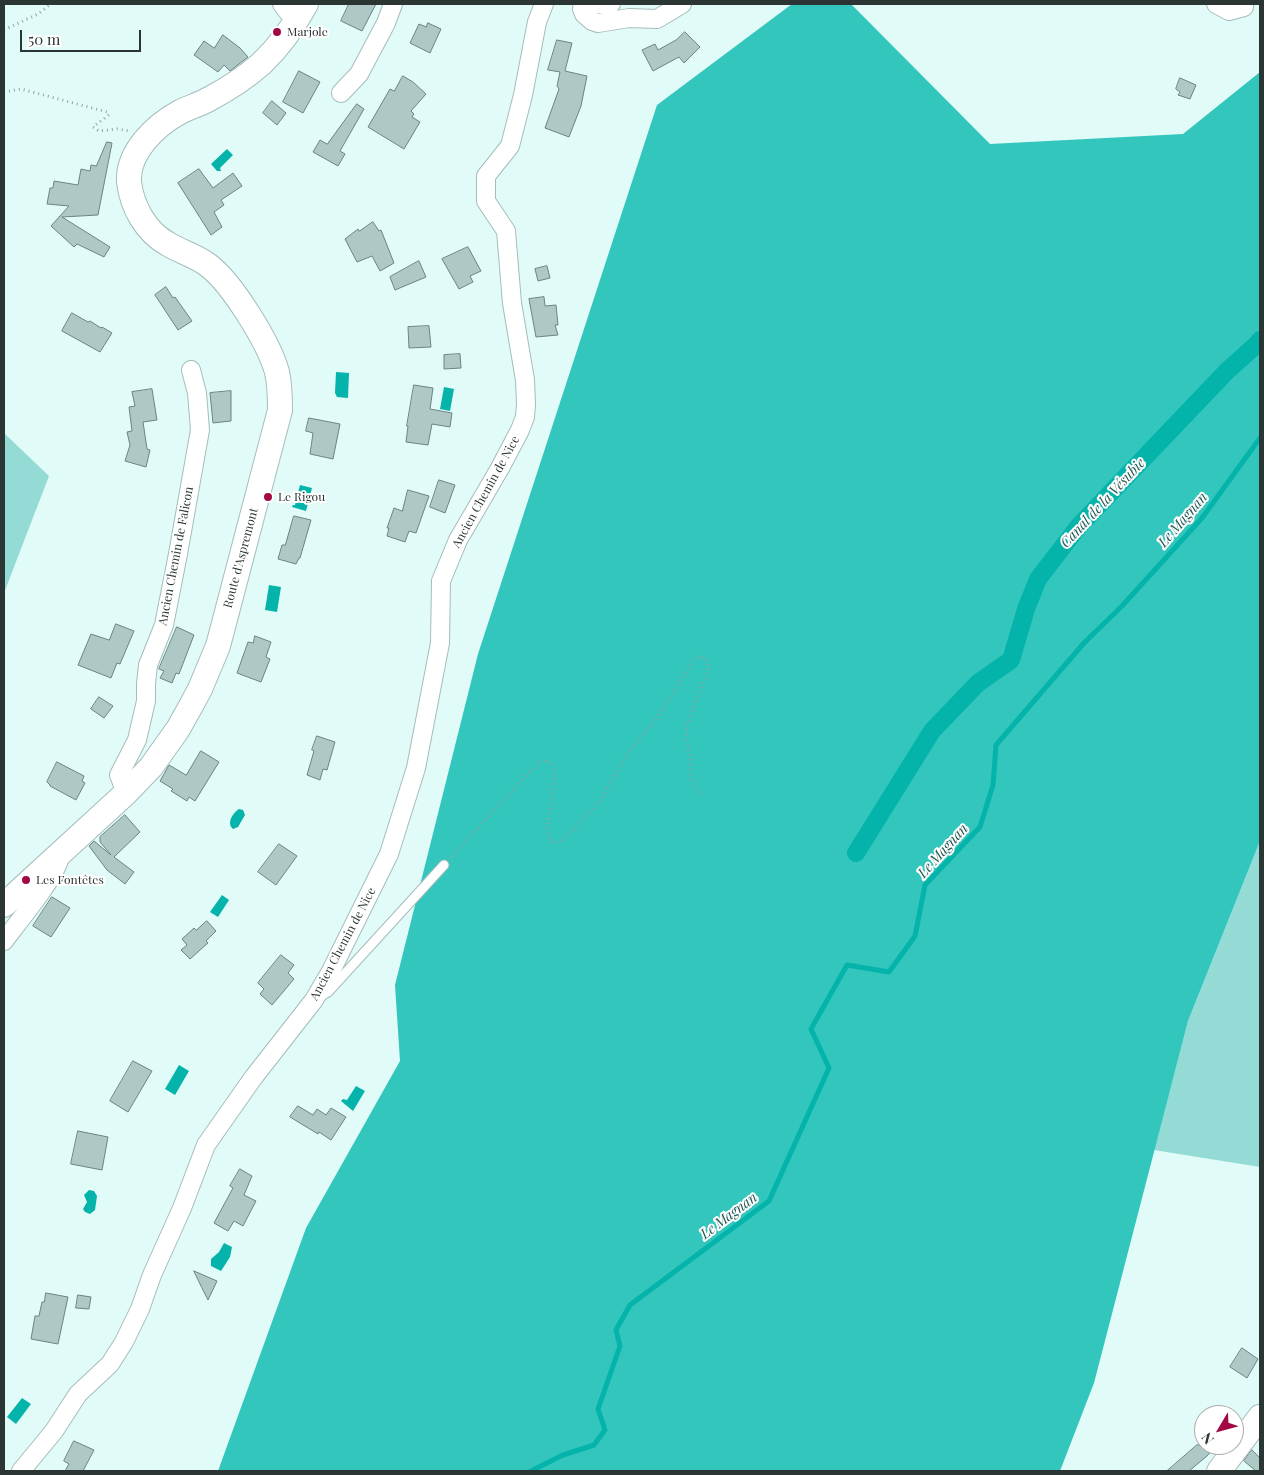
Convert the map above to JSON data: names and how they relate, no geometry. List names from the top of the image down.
{
  "streets": {
    "street": ["Ancien Chemin de Nice", "Ancien Chemin de Falicon", "Route d'Aspremont"]
  },
  "crossings": [
    ["Ancien Chemin de Falicon", "Route d'Aspremont"]
  ],
  "water": ["Canal de la Vésubie", "Le Magnan"],
  "places": ["Marjole", "Le Rigou", "Les Fontêtes"],
  "scale_bar": "50 m",
  "north": "bottom left"
}
